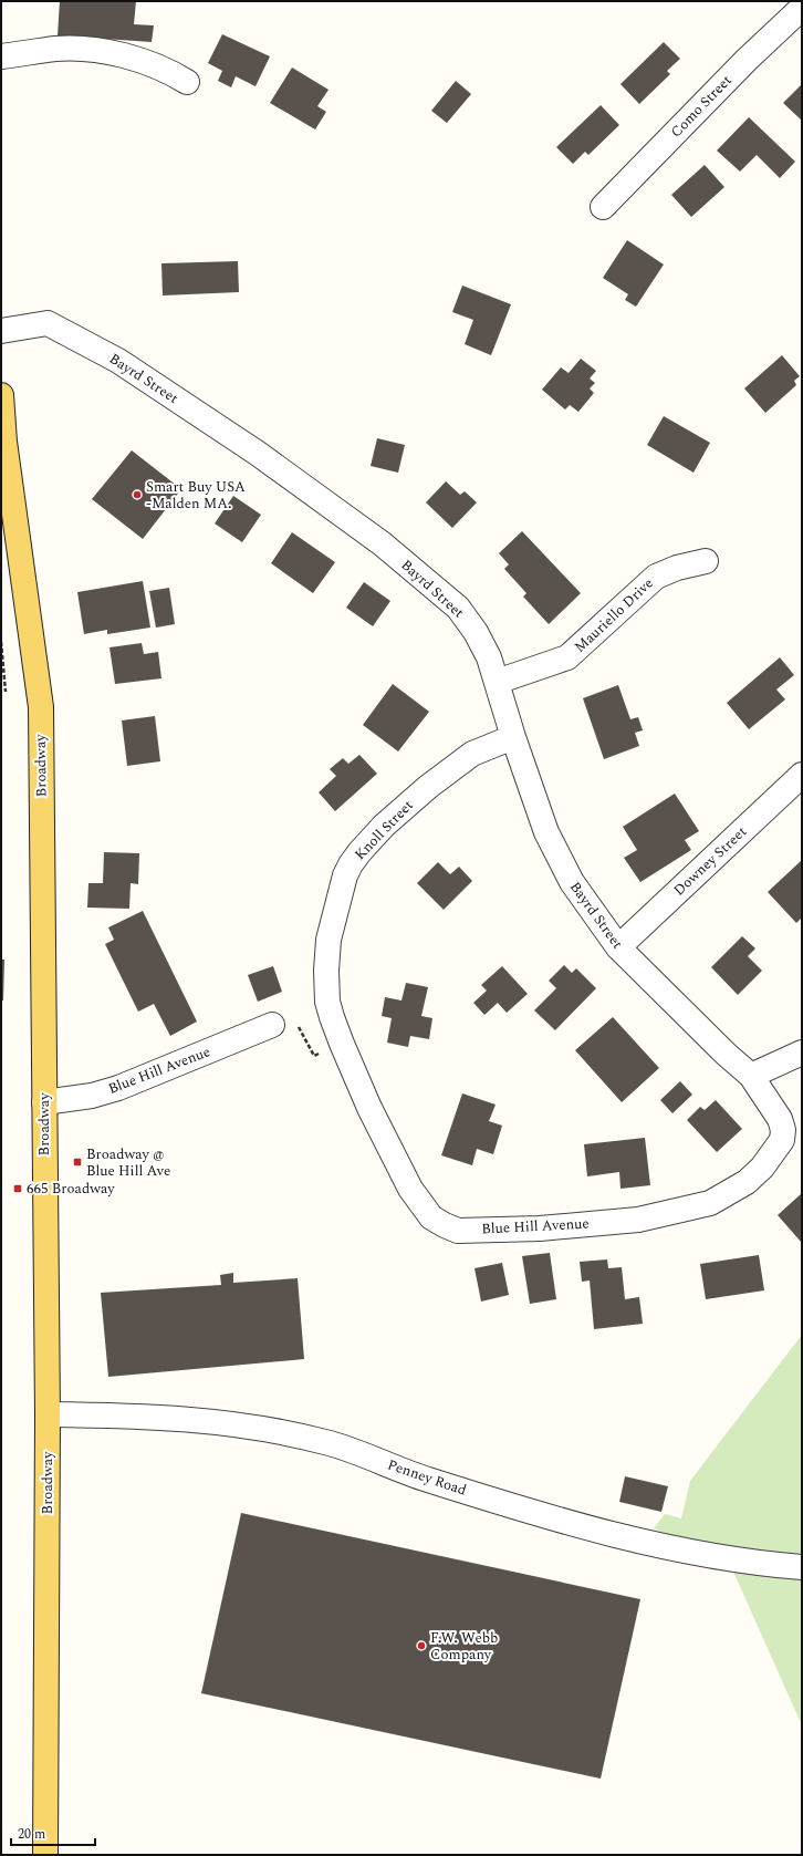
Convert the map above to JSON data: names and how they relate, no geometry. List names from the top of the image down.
{
  "streets": {
    "main road": ["Broadway"],
    "street": [
      "Como Street",
      "Bayrd Street",
      "Mauriello Drive",
      "Knoll Street",
      "Downey Street",
      "Blue Hill Avenue",
      "Penney Road"
    ]
  },
  "crossings": [
    ["Bayrd Street", "Mauriello Drive"],
    ["Bayrd Street", "Knoll Street"],
    ["Bayrd Street", "Downey Street"],
    ["Bayrd Street", "Blue Hill Avenue"],
    ["Broadway", "Blue Hill Avenue"],
    ["Broadway", "Penney Road"],
    ["Knoll Street", "Blue Hill Avenue"]
  ],
  "places": {
    "other": ["Smart Buy USA -Malden MA.", "F.W. Webb Company"],
    "transit": ["Broadway @ Blue Hill Ave", "665 Broadway"]
  },
  "scale_bar": "20 m"
}
